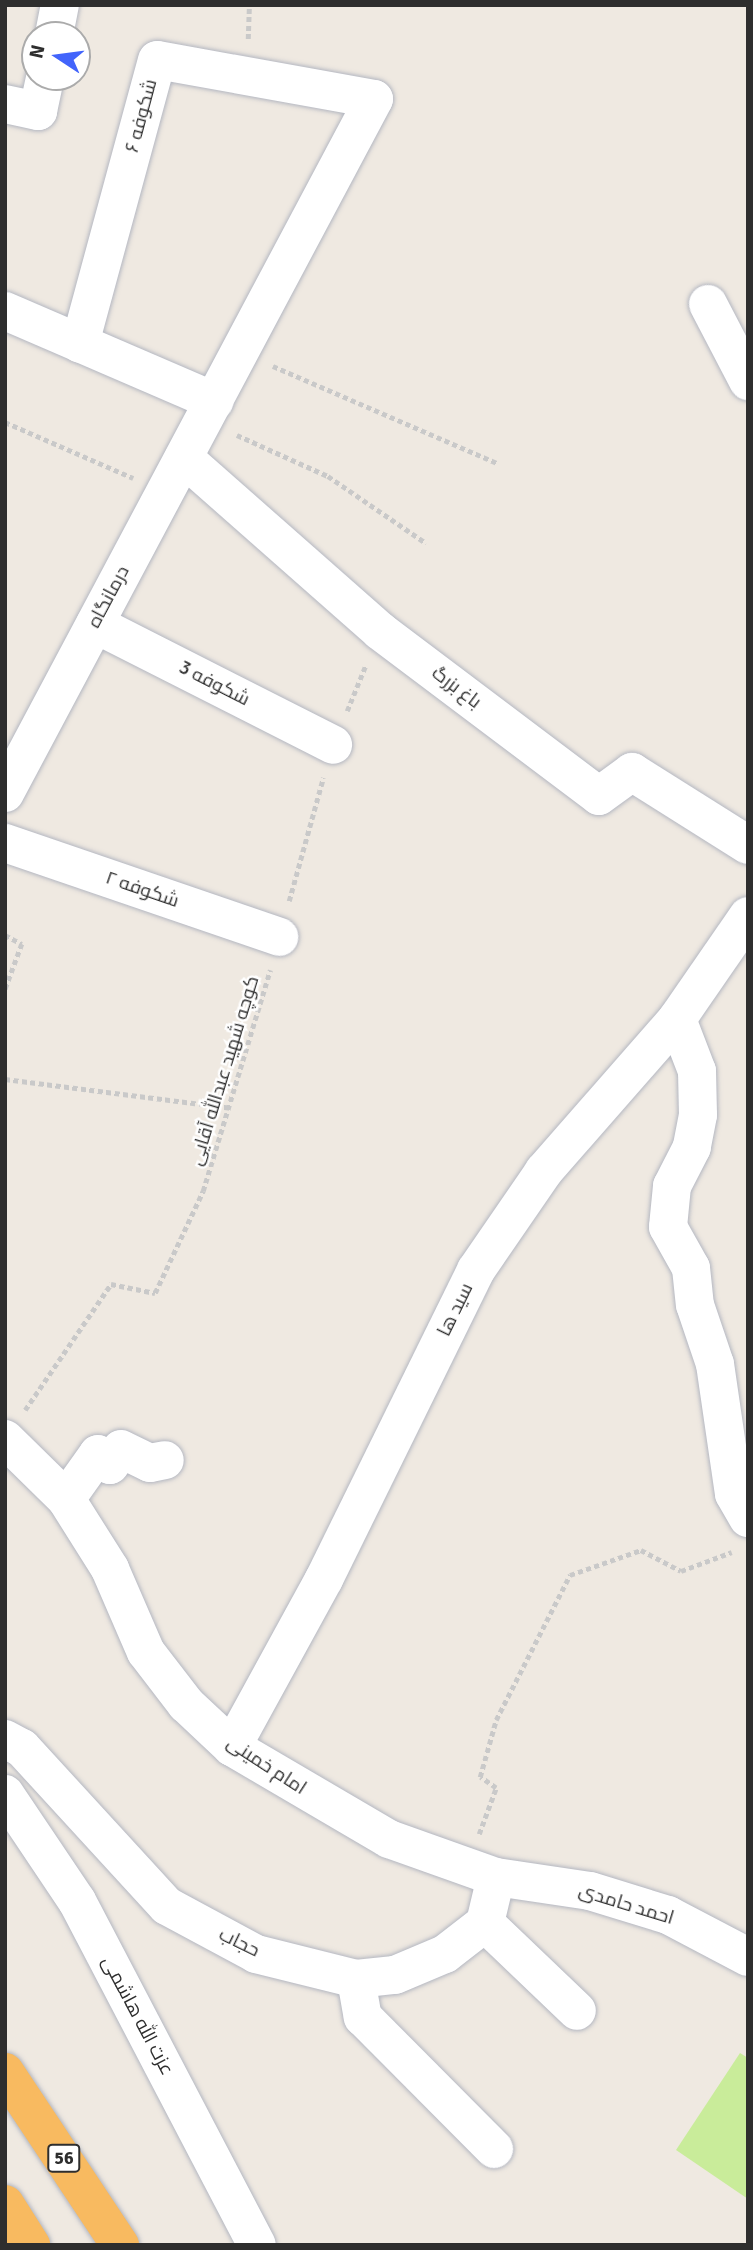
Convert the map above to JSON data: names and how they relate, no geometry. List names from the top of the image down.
{
  "streets": {
    "highway": ["56"],
    "street": [
      "شکوفه ۶",
      "درمانگاه",
      "شکوفه 3",
      "باغ بزرگ",
      "شکوفه ۲",
      "سید ها",
      "امام خمینی",
      "احمد حامدی",
      "حجاب",
      "عزت الله هاشمی"
    ],
    "path": ["کوچه شهید عبدالله آقایی"]
  },
  "crossings": [
    ["شکوفه ۶", "درمانگاه"],
    ["درمانگاه", "شکوفه 3"],
    ["درمانگاه", "باغ بزرگ"],
    ["شکوفه 3", "کوچه شهید عبدالله آقایی"],
    ["باغ بزرگ", "کوچه شهید عبدالله آقایی"],
    ["شکوفه ۲", "کوچه شهید عبدالله آقایی"],
    ["کوچه شهید عبدالله آقایی", "امام خمینی"],
    ["سید ها", "امام خمینی"],
    ["امام خمینی", "احمد حامدی"]
  ],
  "north": "left"
}
